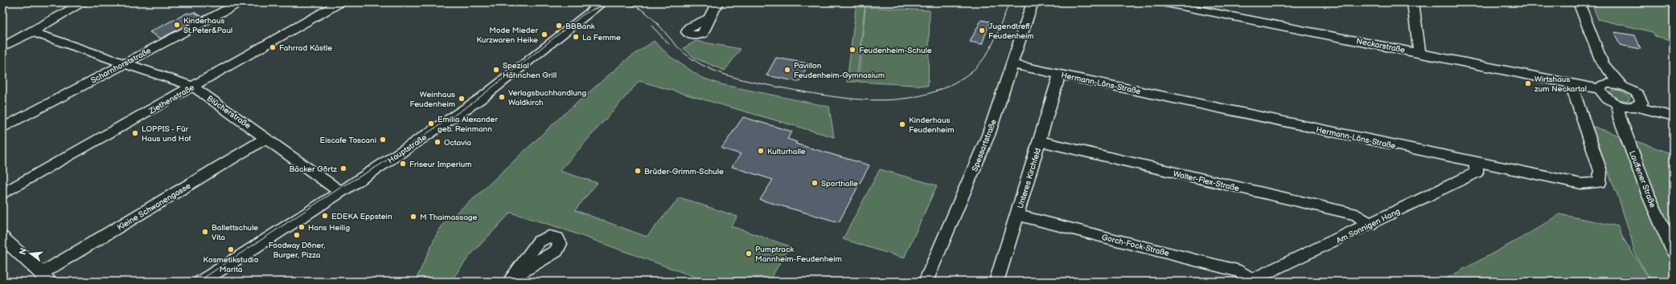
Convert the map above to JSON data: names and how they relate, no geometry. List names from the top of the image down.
{
  "streets": {
    "street": [
      "Neckarstraße",
      "Scharnhorststraße",
      "Hermann-Löns-Straße",
      "Ziethenstraße",
      "Blücherstraße",
      "Spessartstraße",
      "Hauptstraße",
      "Unteres Kirchfeld",
      "Lauffener Straße",
      "Walter-Flex-Straße",
      "Kleine Schwanengasse",
      "Am Sonnigen Hang",
      "Gorch-Fock-Straße"
    ]
  },
  "crossings": [
    ["Neckarstraße", "Hermann-Löns-Straße"],
    ["Scharnhorststraße", "Blücherstraße"],
    ["Hermann-Löns-Straße", "Spessartstraße"],
    ["Hermann-Löns-Straße", "Unteres Kirchfeld"],
    ["Hermann-Löns-Straße", "Am Sonnigen Hang"],
    ["Ziethenstraße", "Blücherstraße"],
    ["Blücherstraße", "Hauptstraße"],
    ["Blücherstraße", "Kleine Schwanengasse"],
    ["Unteres Kirchfeld", "Walter-Flex-Straße"],
    ["Unteres Kirchfeld", "Gorch-Fock-Straße"],
    ["Walter-Flex-Straße", "Am Sonnigen Hang"],
    ["Am Sonnigen Hang", "Gorch-Fock-Straße"]
  ],
  "places": [
    "Kinderhaus St.Peter&Paul",
    "BBBank",
    "Jugendtreff Feudenheim",
    "Mode Mieder Kurzwaren Heike",
    "La Femme",
    "Fahrrad Kästle",
    "Feudenheim-Schule",
    "Spezial Hähnchen Grill",
    "Pavillon Feudenheim-Gymnasium",
    "Wirtshaus zum Neckartal",
    "Verlagsbuchhandlung Waldkirch",
    "Weinhaus Feudenheim",
    "Emilia Alexander geb. Reinmann",
    "Kinderhaus Feudenheim",
    "LOPPIS - Für Haus und Hof",
    "Eiscafe Toscani",
    "Octavia",
    "Kulturhalle",
    "Friseur Imperium",
    "Bäcker Görtz",
    "Brüder-Grimm-Schule",
    "Sporthalle",
    "EDEKA Eppstein",
    "M Thaimassage",
    "Hans Heilig",
    "Ballettschule Vita",
    "Foodway Döner, Burger, Pizza",
    "Kosmetikstudio Marita",
    "Pumptrack Mannheim-Feudenheim"
  ],
  "north": "left"
}
